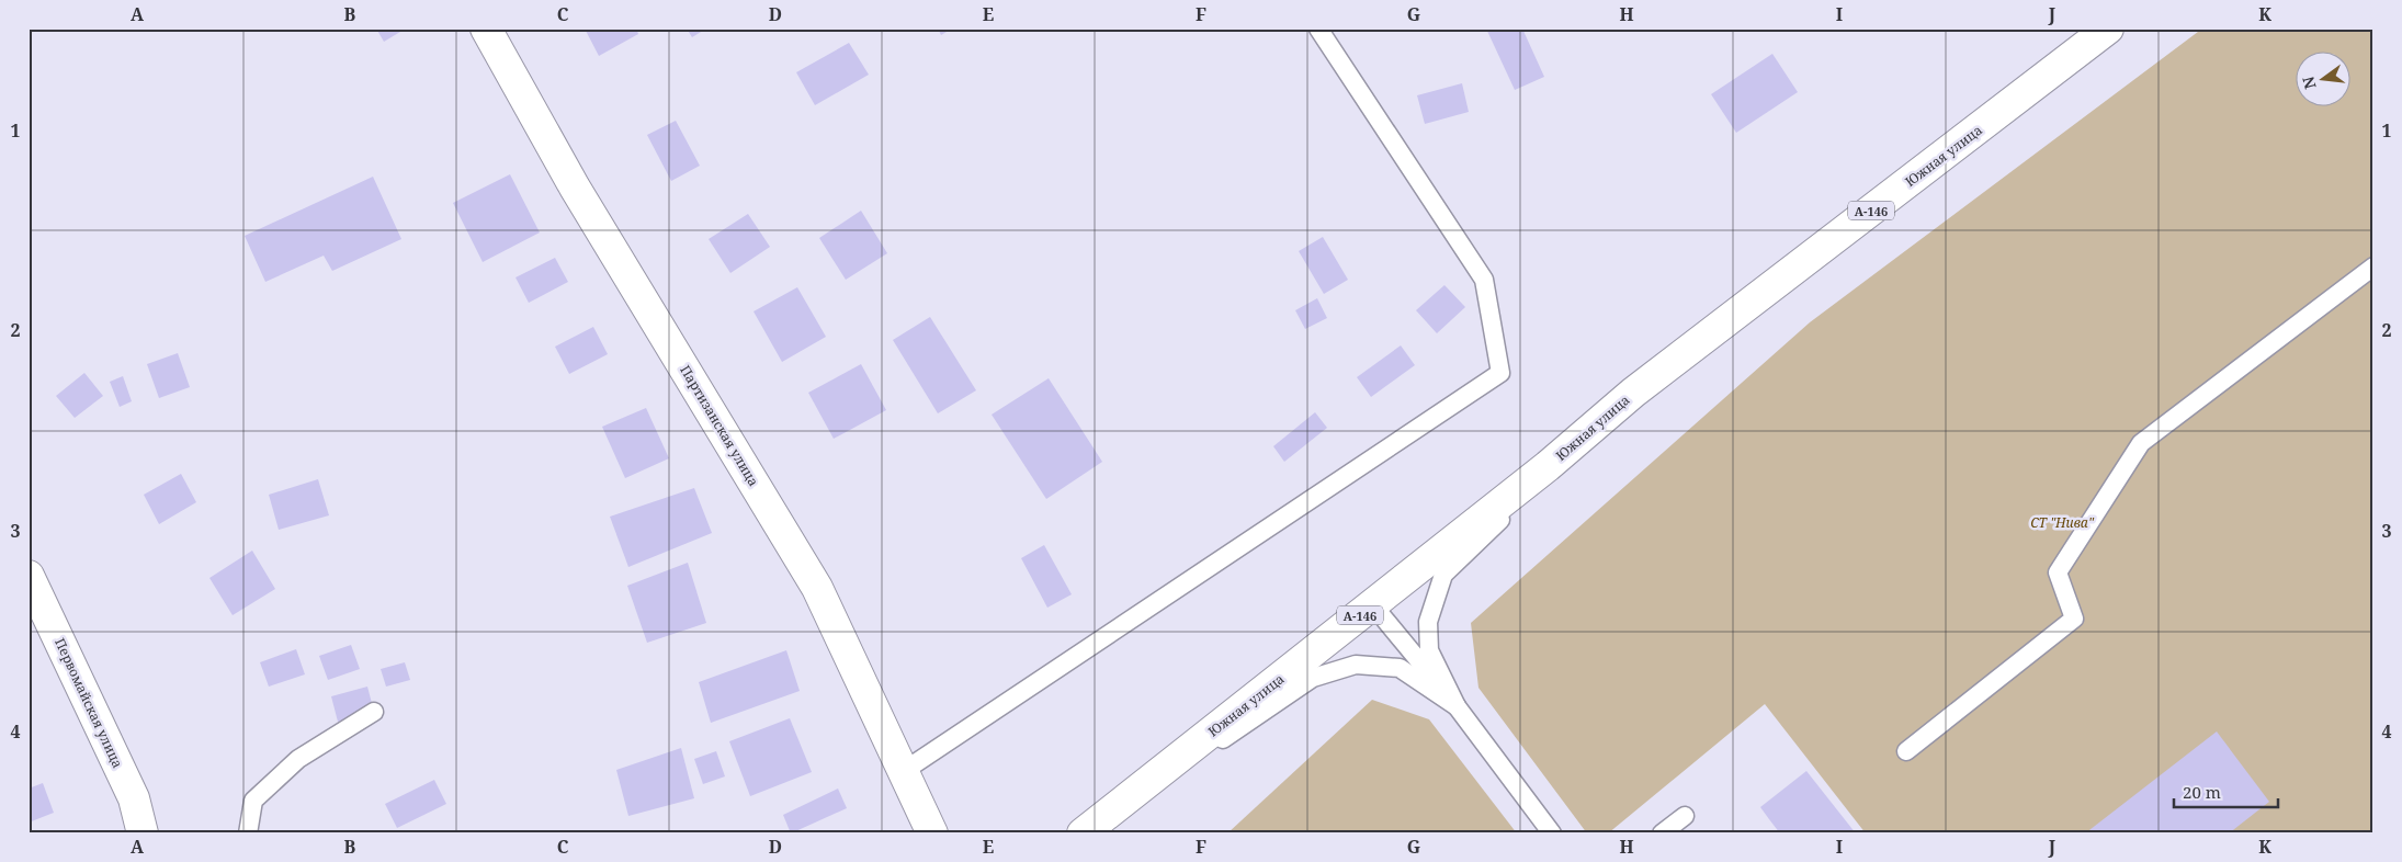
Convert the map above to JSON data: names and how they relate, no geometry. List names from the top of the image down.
{
  "streets": {
    "main road": [
      "Южная улица",
      "А-146",
      "Партизанская улица",
      "Первомайская улица"
    ]
  },
  "parks": ["СТ \"Нива\""],
  "scale_bar": "20 m",
  "north": "left",
  "grid": {
    "columns": [
      "A",
      "B",
      "C",
      "D",
      "E",
      "F",
      "G",
      "H",
      "I",
      "J",
      "K"
    ],
    "rows": [
      "1",
      "2",
      "3",
      "4"
    ]
  }
}
